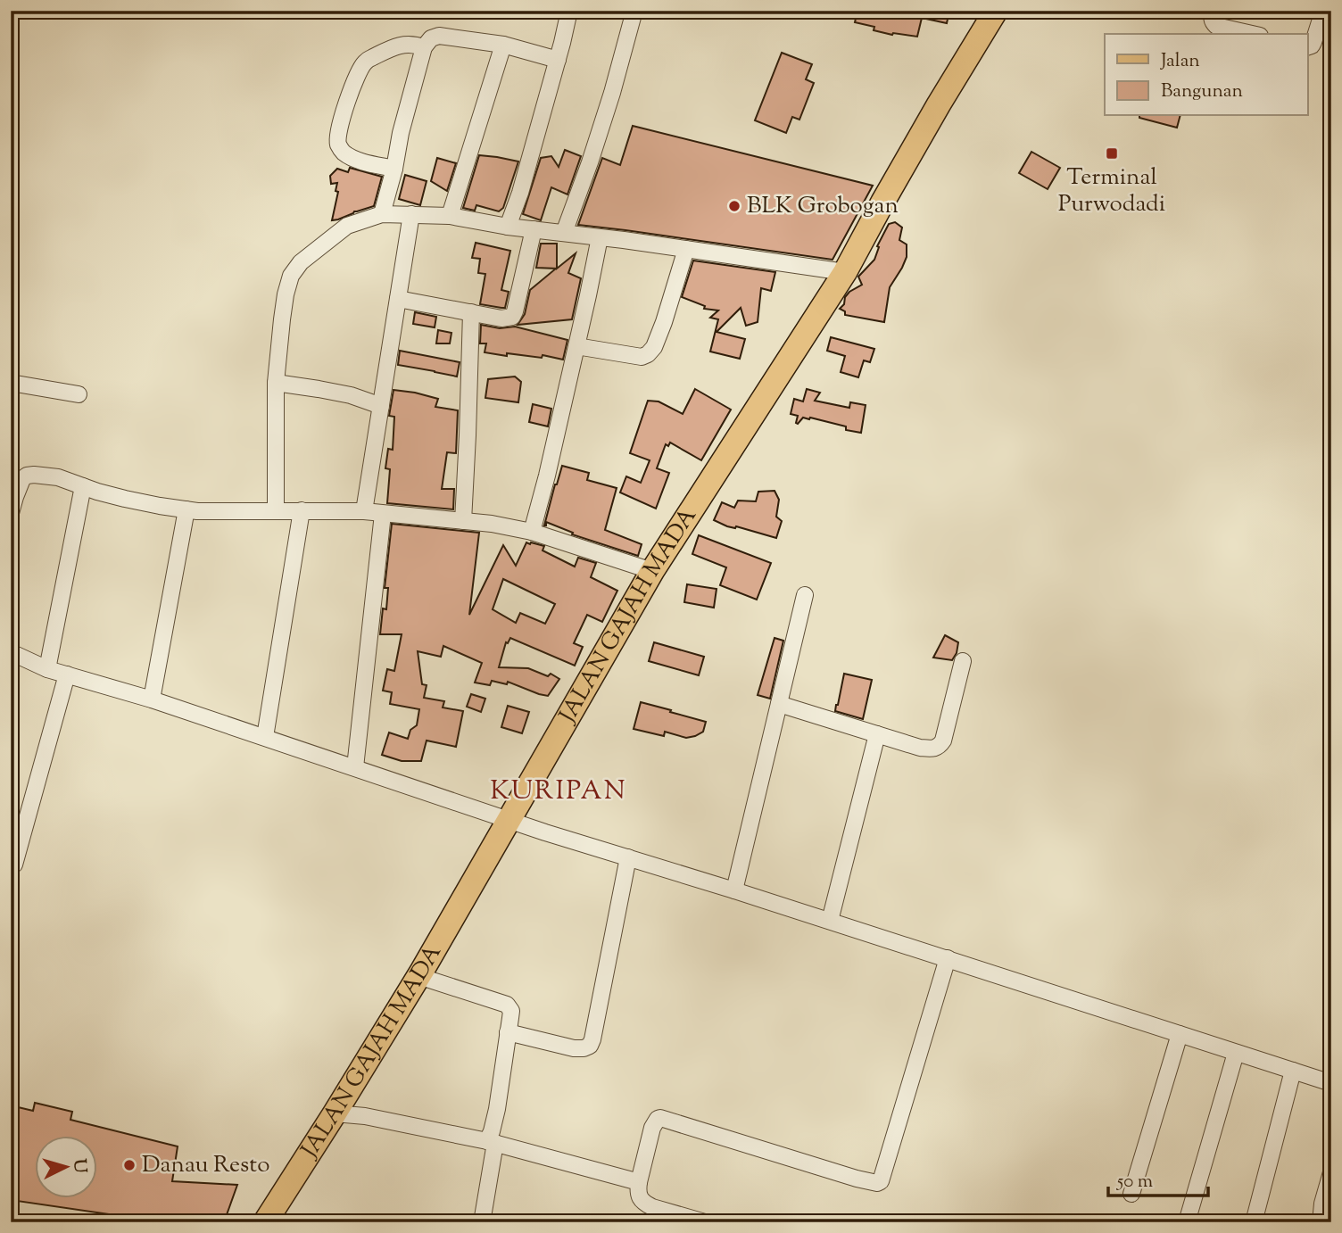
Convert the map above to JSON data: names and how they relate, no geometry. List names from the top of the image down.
{
  "streets": {
    "main road": ["JALAN GAJAH MADA"]
  },
  "districts": ["KURIPAN"],
  "places": {
    "transit": ["Terminal Purwodadi"],
    "other": ["BLK Grobogan", "Danau Resto"]
  },
  "legend": ["Jalan", "Bangunan"],
  "scale_bar": "50 m",
  "north": "right"
}
